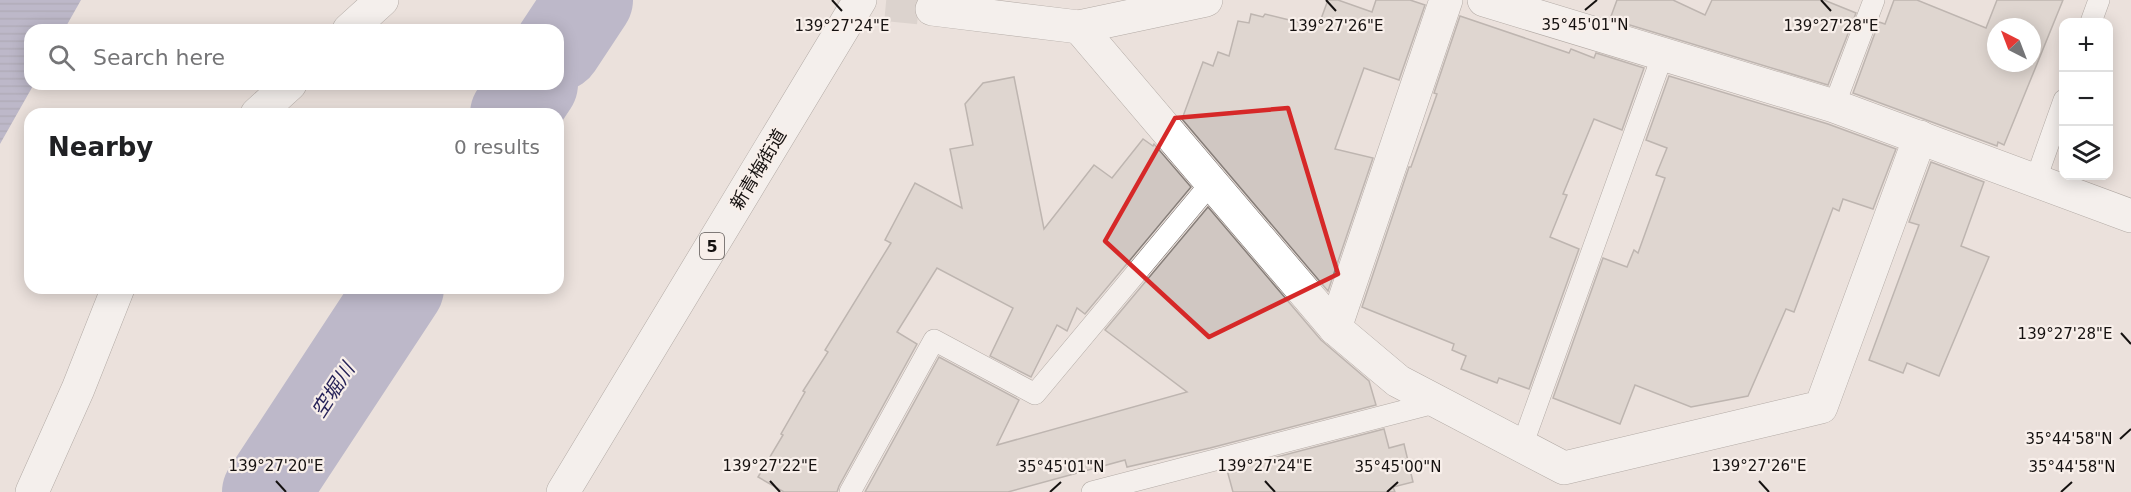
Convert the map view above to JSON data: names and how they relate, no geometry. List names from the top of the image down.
{
  "streets": {
    "street": ["新青梅街道", "5"]
  },
  "water": ["空堀川"],
  "north": "top left",
  "page": {
    "map_buttons": ["+", "−"],
    "search": "Search here",
    "heading": ["Nearby", "0 results"]
  },
  "coordinates": [
    "35°45'01\"N",
    "139°27'24\"E",
    "139°27'26\"E",
    "139°27'28\"E",
    "35°44'58\"N",
    "139°27'20\"E",
    "139°27'22\"E",
    "35°45'00\"N"
  ]
}
